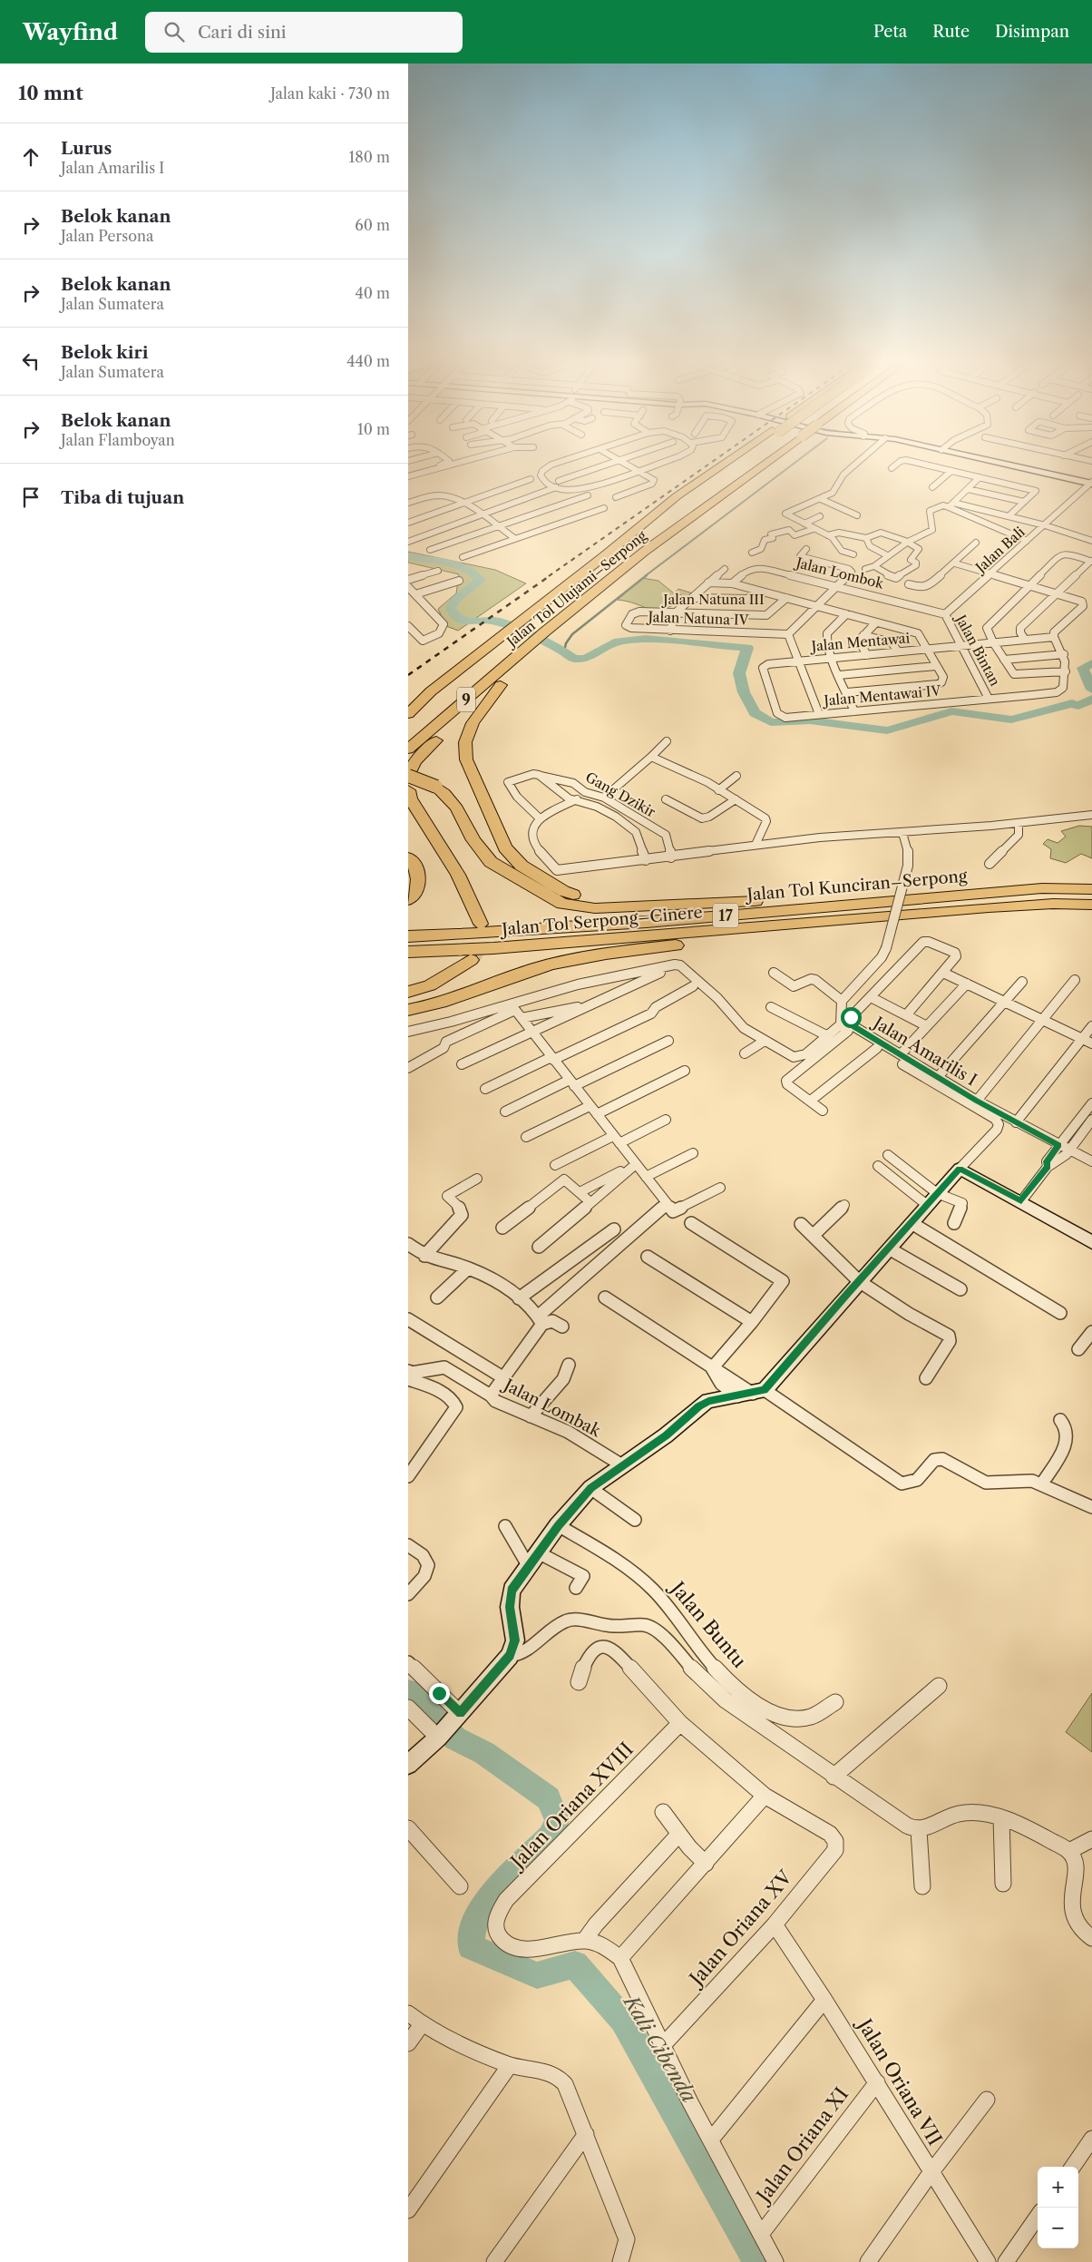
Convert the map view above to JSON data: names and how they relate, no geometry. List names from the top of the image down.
{
  "streets": {
    "highway": [
      "Jalan Tol Ulujami–Serpong",
      "9",
      "Jalan Tol Kunciran–Serpong",
      "17",
      "Jalan Tol Serpong–Cinere"
    ],
    "street": [
      "Jalan Bali",
      "Jalan Lombok",
      "Jalan Natuna III",
      "Jalan Natuna IV",
      "Jalan Mentawai",
      "Jalan Bintan",
      "Jalan Mentawai IV",
      "Gang Dzikir",
      "Jalan Amarilis I",
      "Jalan Lombak",
      "Jalan Buntu",
      "Jalan Oriana XVIII",
      "Jalan Oriana XV",
      "Jalan Oriana VII",
      "Jalan Oriana XI"
    ]
  },
  "crossings": [
    ["Jalan Bali", "Jalan Lombok"],
    ["Jalan Bali", "Jalan Bintan"],
    ["Jalan Lombok", "Jalan Bintan"],
    ["Jalan Natuna III", "Jalan Natuna IV"],
    ["Jalan Mentawai", "Jalan Bintan"],
    ["Jalan Mentawai", "Jalan Mentawai IV"],
    ["Jalan Bintan", "Jalan Mentawai IV"],
    ["17", "Jalan Tol Serpong–Cinere"],
    ["Jalan Oriana XV", "Jalan Oriana VII"],
    ["Jalan Oriana VII", "Jalan Oriana XI"]
  ],
  "water": ["Kali Cibenda"],
  "page": {
    "header": "Wayfind",
    "search": "Cari di sini",
    "nav": ["Peta", "Rute", "Disimpan"],
    "heading": ["10 mnt", "Jalan kaki · 730 m"],
    "list": [
      ["Lurus", "Jalan Amarilis I", "180 m"],
      ["Belok kanan", "Jalan Persona", "60 m"],
      ["Belok kanan", "Jalan Sumatera", "40 m"],
      ["Belok kiri", "Jalan Sumatera", "440 m"],
      ["Belok kanan", "Jalan Flamboyan", "10 m"],
      "Tiba di tujuan"
    ],
    "map_buttons": ["+", "−"]
  }
}
